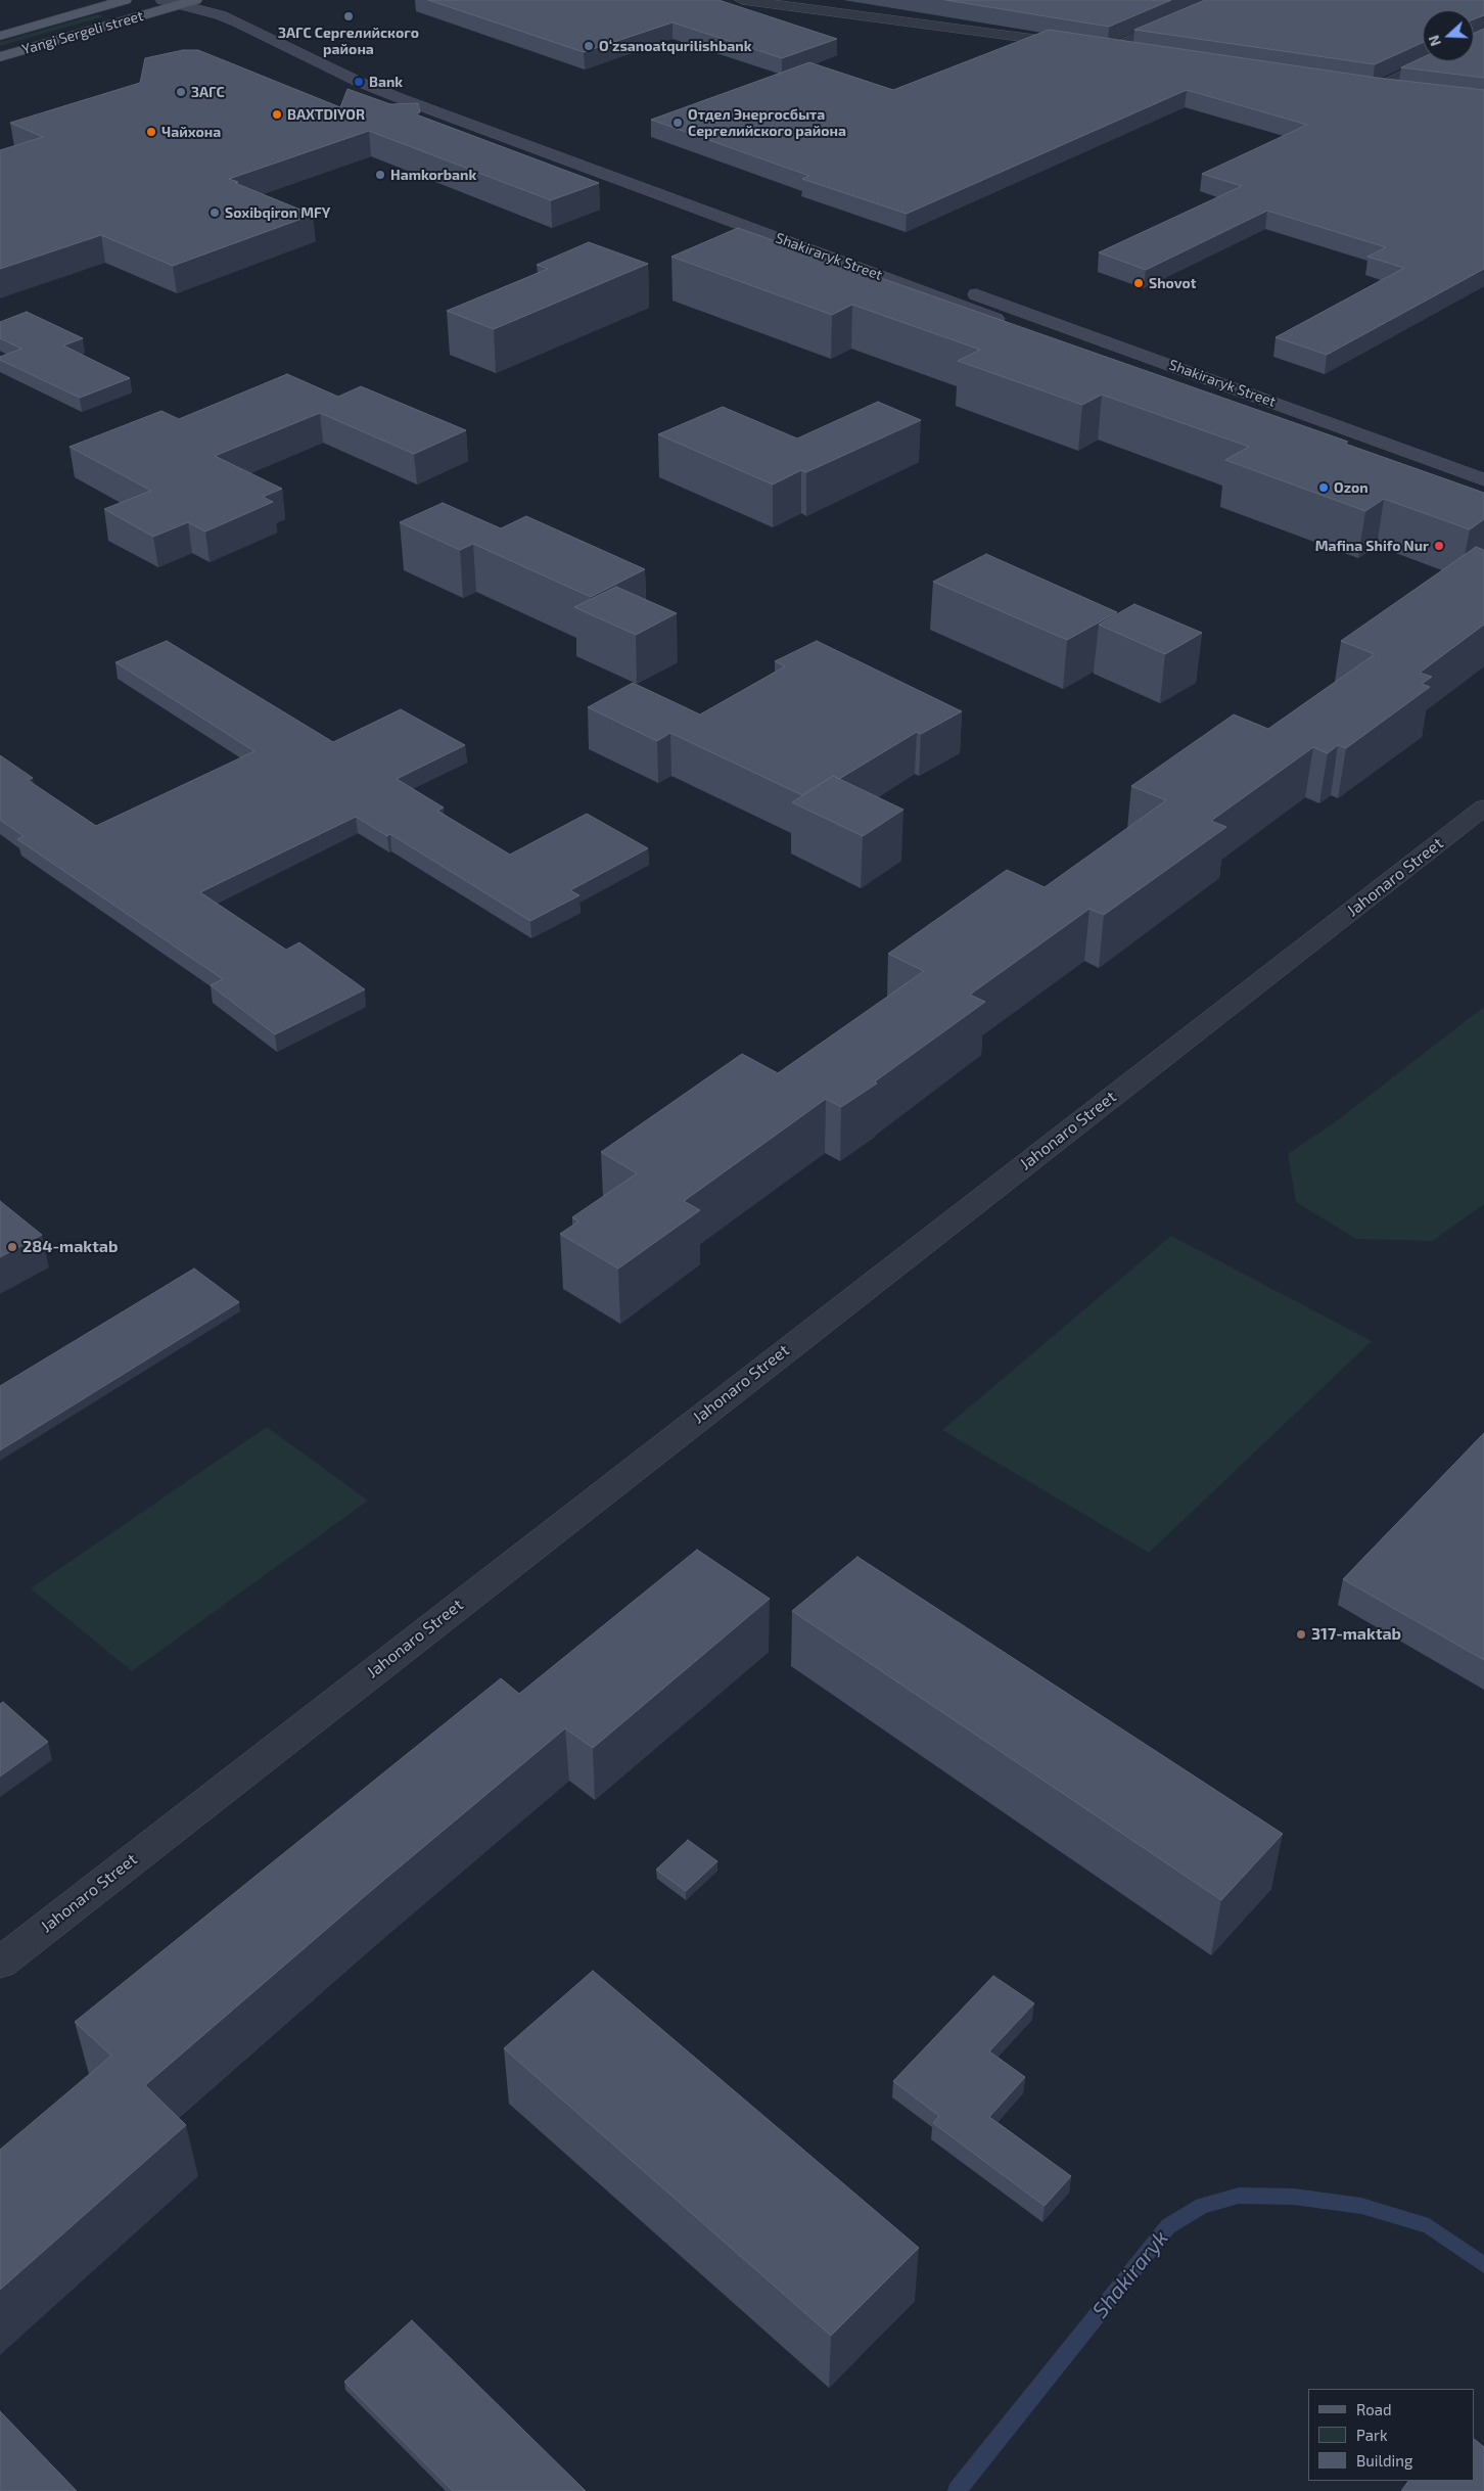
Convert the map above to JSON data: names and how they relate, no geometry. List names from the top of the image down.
{
  "streets": {
    "main road": ["Yangi Sergeli street", "Shakiraryk Street"],
    "street": ["Jahonaro Street"]
  },
  "crossings": [
    ["Yangi Sergeli street", "Shakiraryk Street"]
  ],
  "water": ["Shakiraryk"],
  "places": [
    "ЗАГС Сергелийского района",
    "Oʻzsanoatqurilishbank",
    "Bank",
    "ЗАГС",
    "BAXTDIYOR",
    "Отдел Энергосбыта Сергелийского района",
    "Чайхона",
    "Hamkorbank",
    "Soxibqiron MFY",
    "Shovot",
    "Ozon",
    "Mafina Shifo Nur",
    "284-maktab",
    "317-maktab"
  ],
  "legend": ["Road", "Park", "Building"],
  "north": "left"
}
